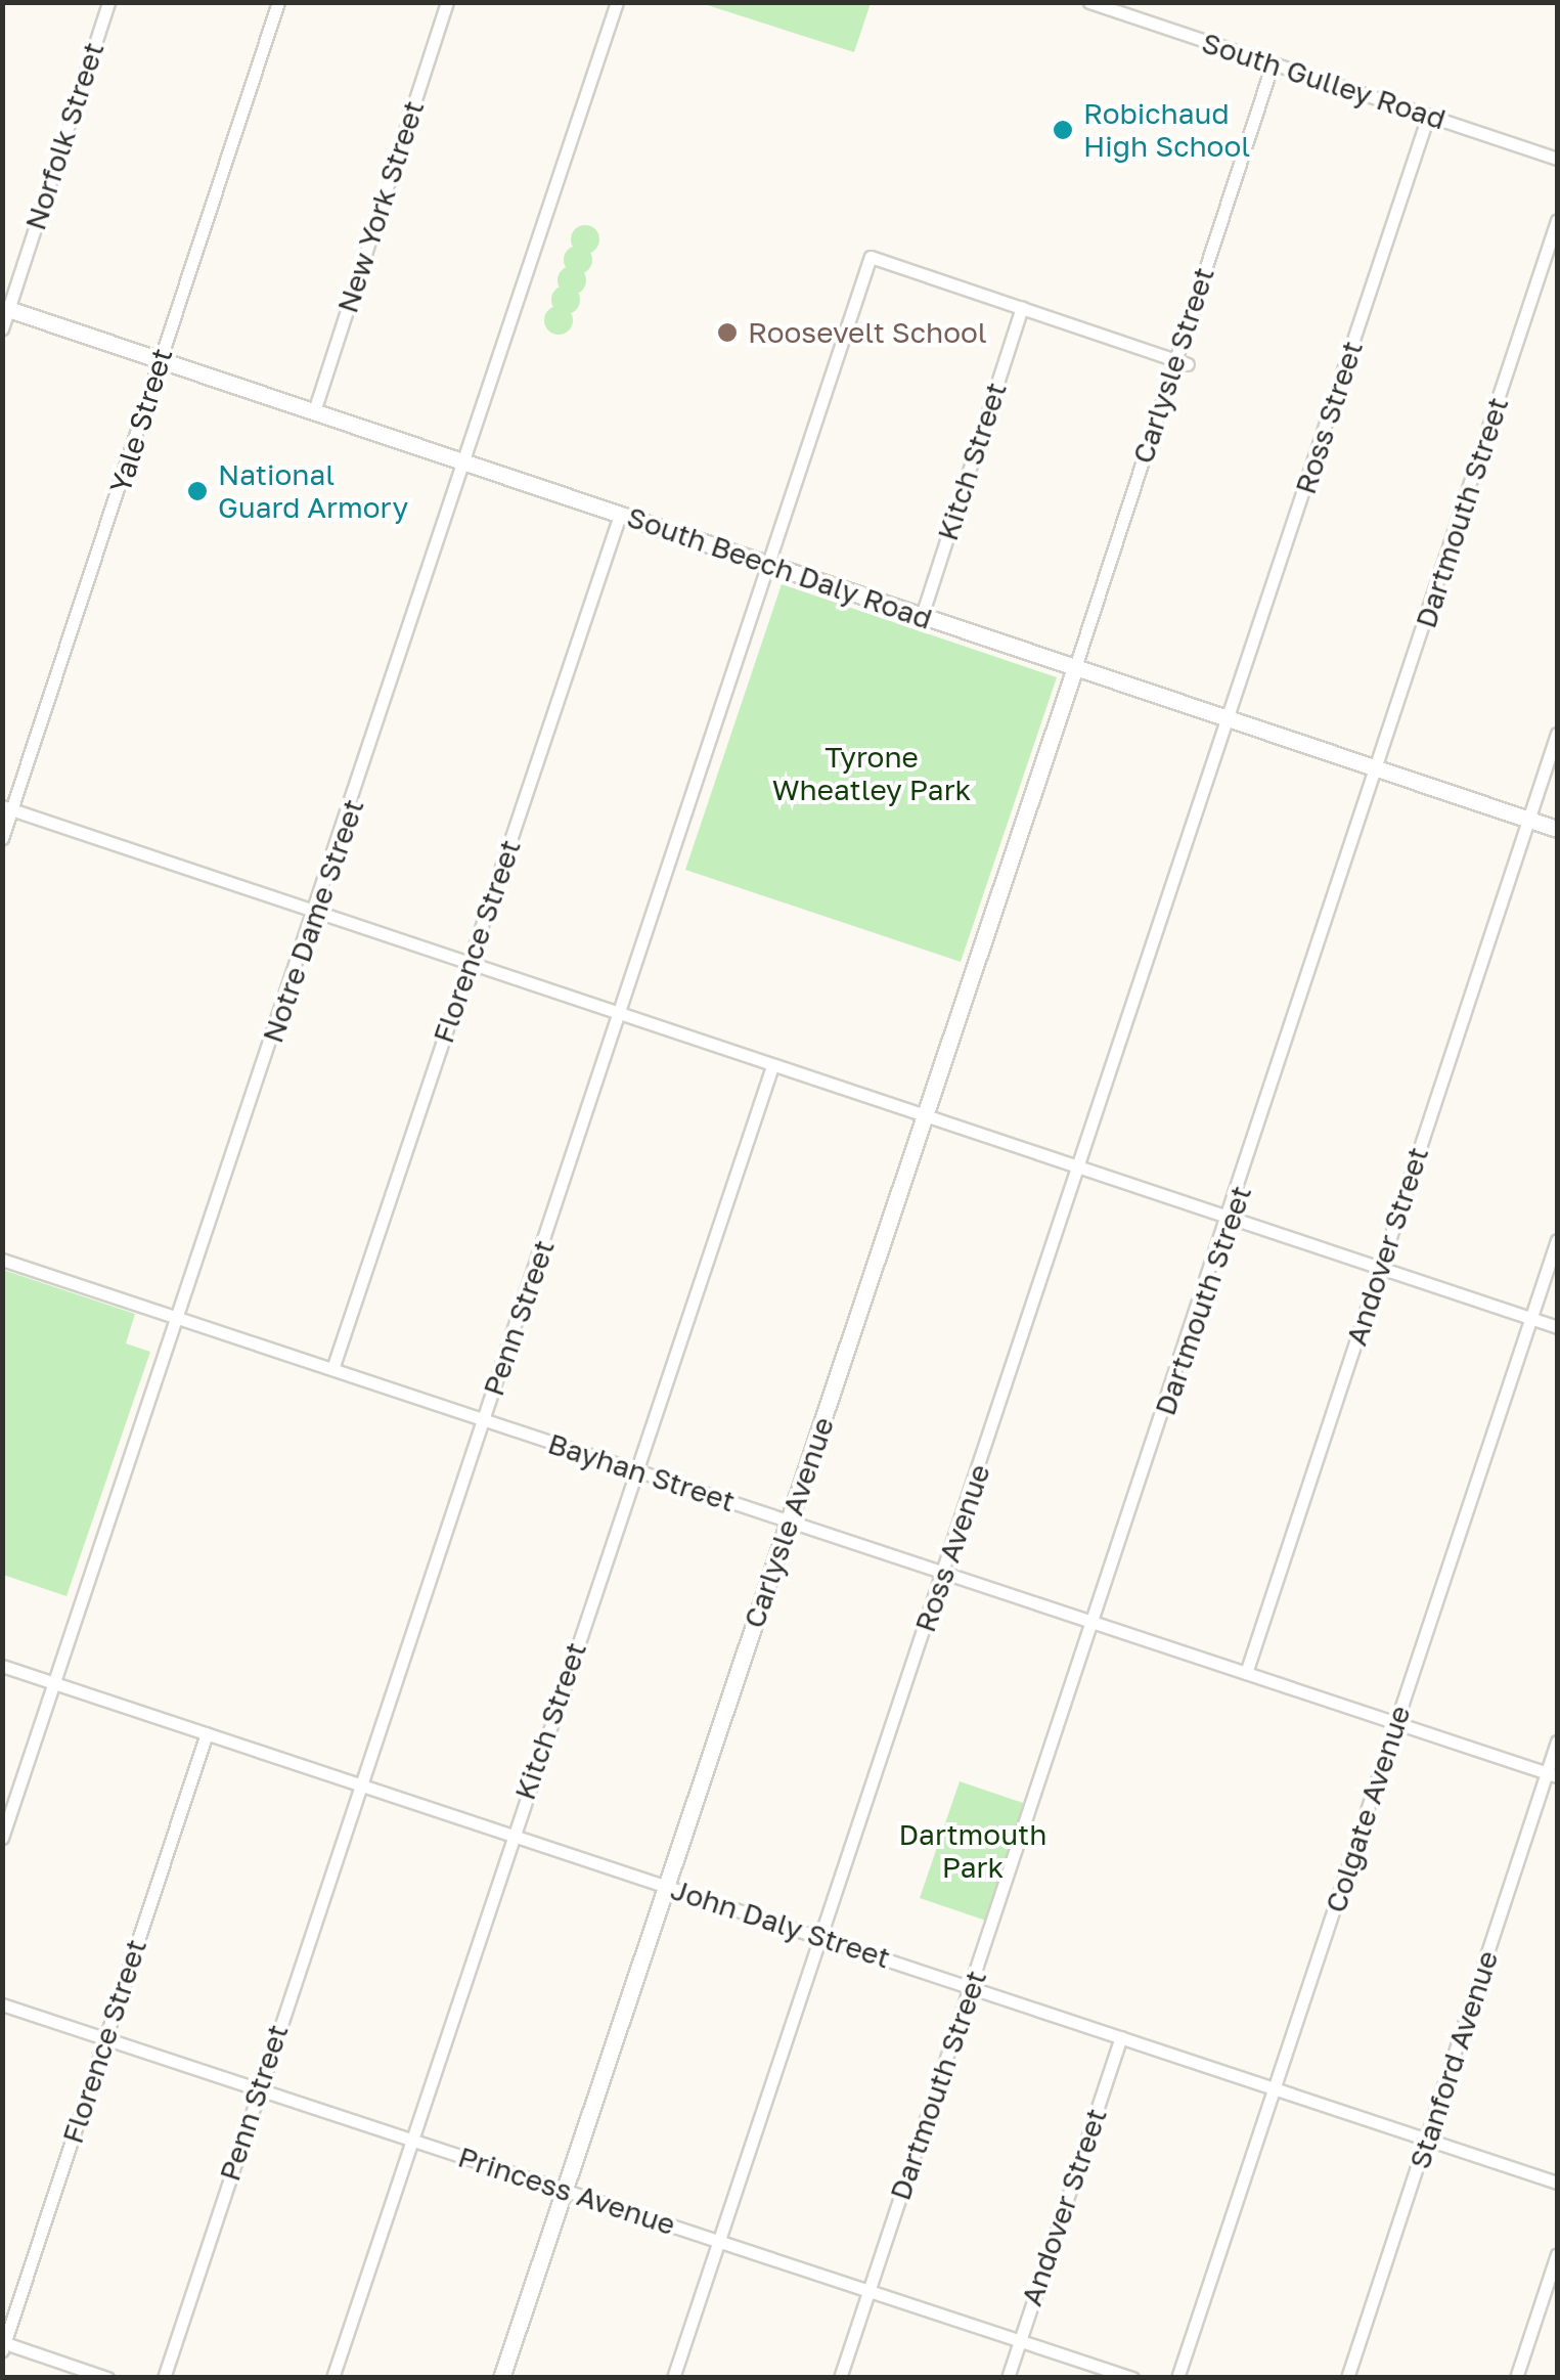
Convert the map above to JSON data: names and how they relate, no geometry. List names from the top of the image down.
{
  "streets": {
    "street": [
      "South Gulley Road",
      "Norfolk Street",
      "New York Street",
      "Carlysle Street",
      "Ross Street",
      "Yale Street",
      "Kitch Street",
      "Dartmouth Street",
      "South Beech Daly Road",
      "Notre Dame Street",
      "Florence Street",
      "Andover Street",
      "Penn Street",
      "Bayhan Street",
      "Carlysle Avenue",
      "Ross Avenue",
      "Colgate Avenue",
      "John Daly Street",
      "Stanford Avenue",
      "Princess Avenue"
    ]
  },
  "crossings": [
    ["South Gulley Road", "Carlysle Street"],
    ["South Gulley Road", "Ross Street"],
    ["Norfolk Street", "South Beech Daly Road"],
    ["New York Street", "South Beech Daly Road"],
    ["Carlysle Street", "South Beech Daly Road"],
    ["Carlysle Street", "Carlysle Avenue"],
    ["Ross Street", "South Beech Daly Road"],
    ["Ross Street", "Ross Avenue"],
    ["Yale Street", "South Beech Daly Road"],
    ["Kitch Street", "South Beech Daly Road"],
    ["Kitch Street", "Penn Street"],
    ["Kitch Street", "Bayhan Street"],
    ["Kitch Street", "John Daly Street"],
    ["Kitch Street", "Princess Avenue"],
    ["Dartmouth Street", "South Beech Daly Road"],
    ["Dartmouth Street", "Bayhan Street"],
    ["Dartmouth Street", "John Daly Street"],
    ["Dartmouth Street", "Princess Avenue"],
    ["South Beech Daly Road", "Notre Dame Street"],
    ["South Beech Daly Road", "Florence Street"],
    ["South Beech Daly Road", "Andover Street"],
    ["South Beech Daly Road", "Penn Street"],
    ["South Beech Daly Road", "Carlysle Avenue"],
    ["South Beech Daly Road", "Ross Avenue"],
    ["Notre Dame Street", "Bayhan Street"],
    ["Notre Dame Street", "John Daly Street"],
    ["Florence Street", "Bayhan Street"],
    ["Florence Street", "John Daly Street"],
    ["Florence Street", "Princess Avenue"],
    ["Andover Street", "Bayhan Street"],
    ["Andover Street", "John Daly Street"],
    ["Andover Street", "Princess Avenue"],
    ["Penn Street", "Bayhan Street"],
    ["Penn Street", "John Daly Street"],
    ["Penn Street", "Princess Avenue"],
    ["Bayhan Street", "Carlysle Avenue"],
    ["Bayhan Street", "Ross Avenue"],
    ["Bayhan Street", "Colgate Avenue"],
    ["Bayhan Street", "Stanford Avenue"],
    ["Carlysle Avenue", "John Daly Street"],
    ["Carlysle Avenue", "Princess Avenue"],
    ["Ross Avenue", "John Daly Street"],
    ["Ross Avenue", "Princess Avenue"],
    ["Colgate Avenue", "John Daly Street"],
    ["John Daly Street", "Stanford Avenue"]
  ],
  "parks": ["Tyrone Wheatley Park", "Dartmouth Park"],
  "places": ["Robichaud High School", "Roosevelt School", "National Guard Armory"]
}
